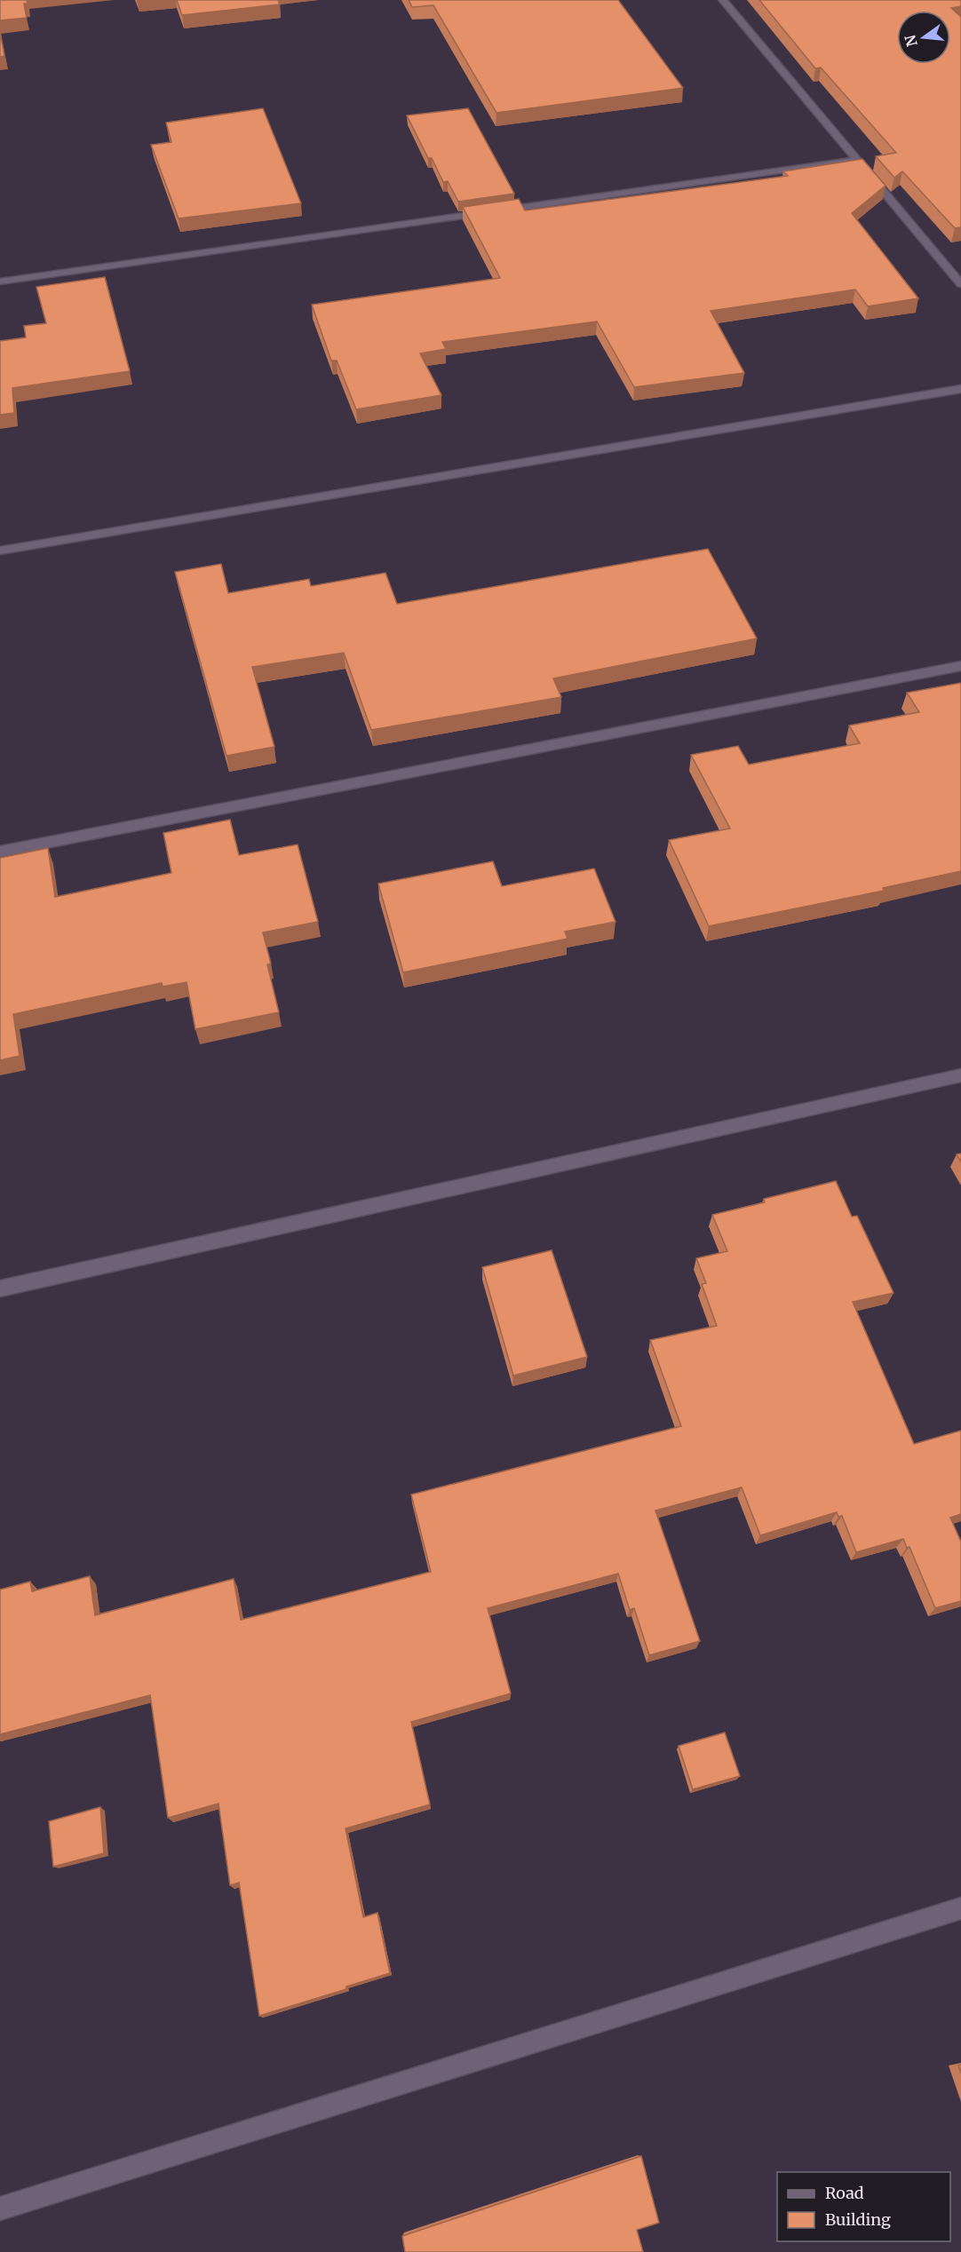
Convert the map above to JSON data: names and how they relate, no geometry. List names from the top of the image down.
{
  "legend": ["Road", "Building"],
  "north": "left"
}
